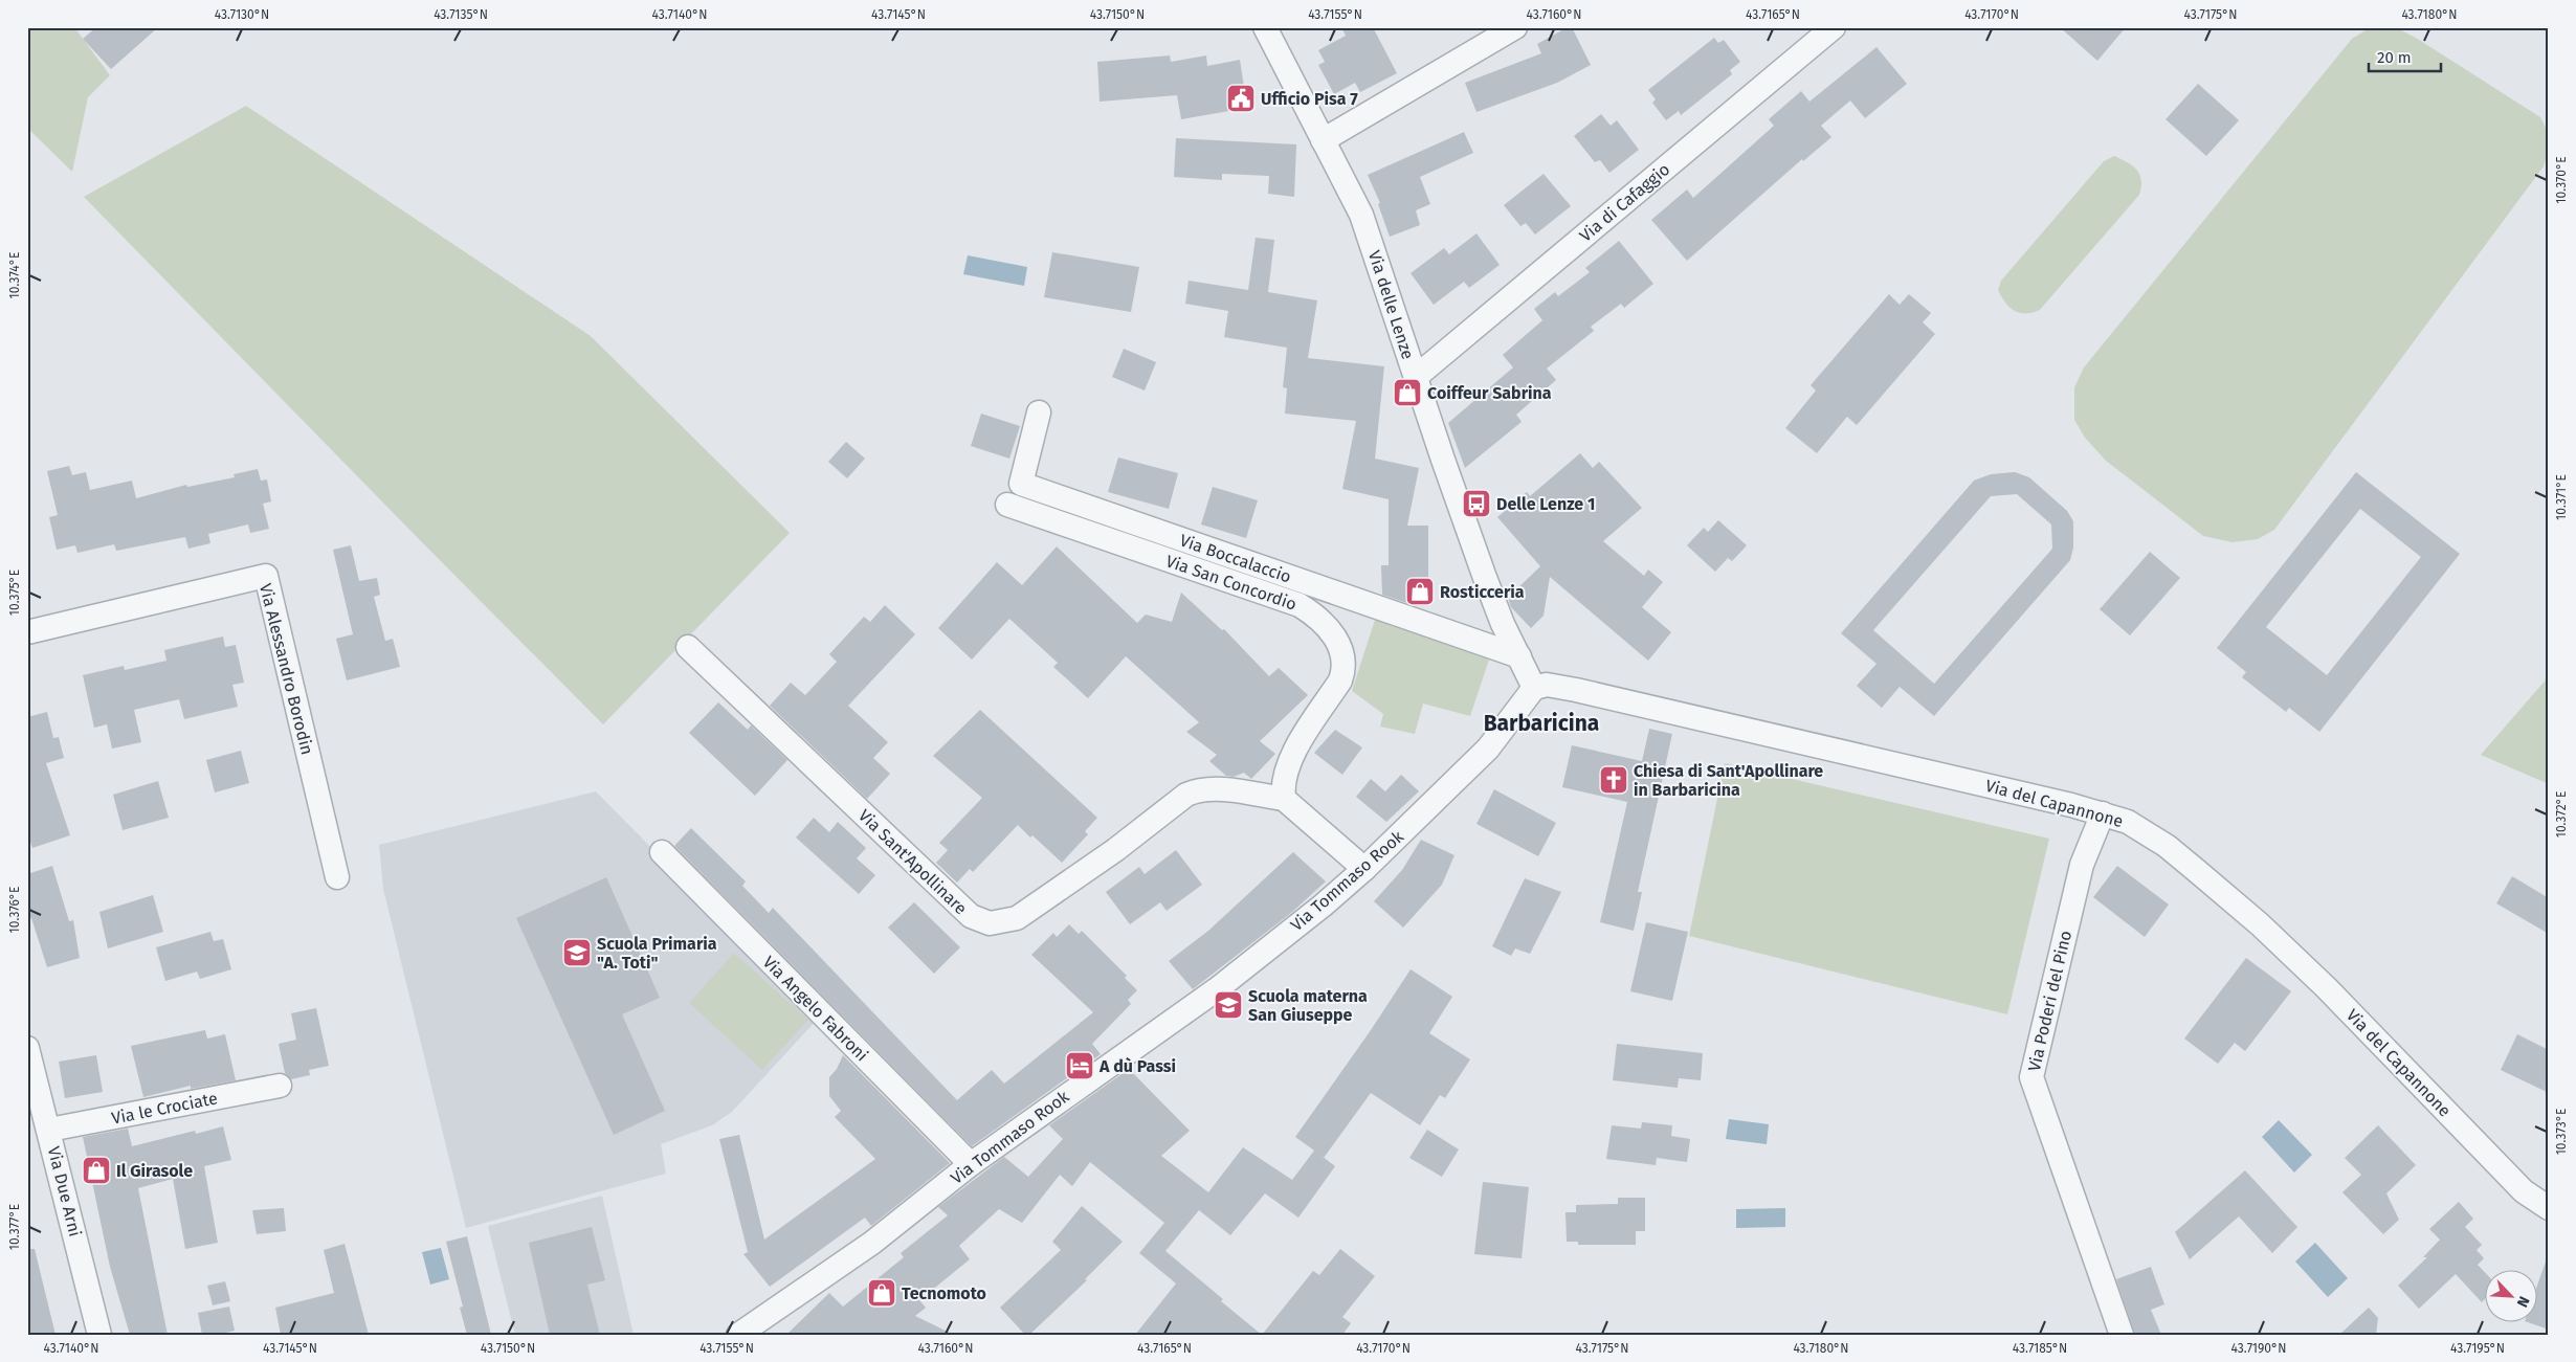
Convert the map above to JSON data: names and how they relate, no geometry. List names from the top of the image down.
{
  "streets": {
    "street": [
      "Via di Cafaggio",
      "Via delle Lenze",
      "Via Boccalaccio",
      "Via San Concordio",
      "Via Alessandro Borodin",
      "Via del Capannone",
      "Via Sant'Apollinare",
      "Via Tommaso Rook",
      "Via Poderi del Pino",
      "Via Angelo Fabroni",
      "Via le Crociate",
      "Via Due Arni"
    ]
  },
  "crossings": [
    ["Via di Cafaggio", "Via delle Lenze"],
    ["Via delle Lenze", "Via Boccalaccio"],
    ["Via delle Lenze", "Via del Capannone"],
    ["Via delle Lenze", "Via Tommaso Rook"],
    ["Via San Concordio", "Via Sant'Apollinare"],
    ["Via del Capannone", "Via Tommaso Rook"],
    ["Via del Capannone", "Via Poderi del Pino"],
    ["Via Tommaso Rook", "Via Angelo Fabroni"],
    ["Via le Crociate", "Via Due Arni"]
  ],
  "districts": ["Barbaricina"],
  "places": {
    "public building": ["Ufficio Pisa 7"],
    "shop": [
      "Coiffeur Sabrina",
      "Rosticceria",
      "Il Girasole",
      "Tecnomoto"
    ],
    "bus stop": ["Delle Lenze 1"],
    "church": ["Chiesa di Sant'Apollinare in Barbaricina"],
    "school or university": ["Scuola Primaria \"A. Toti\"", "Scuola materna San Giuseppe"],
    "hotel": ["A dù Passi"]
  },
  "scale_bar": "20 m",
  "north": "bottom right",
  "coordinates": [
    "43.7130°N",
    "43.7135°N",
    "43.7140°N",
    "43.7145°N",
    "43.7150°N",
    "43.7155°N",
    "43.7160°N",
    "43.7165°N",
    "43.7170°N",
    "43.7175°N",
    "43.7180°N",
    "10.370°E",
    "10.374°E",
    "10.371°E",
    "10.375°E",
    "10.372°E",
    "10.376°E",
    "10.373°E",
    "10.377°E",
    "43.7185°N",
    "43.7190°N",
    "43.7195°N"
  ]
}
